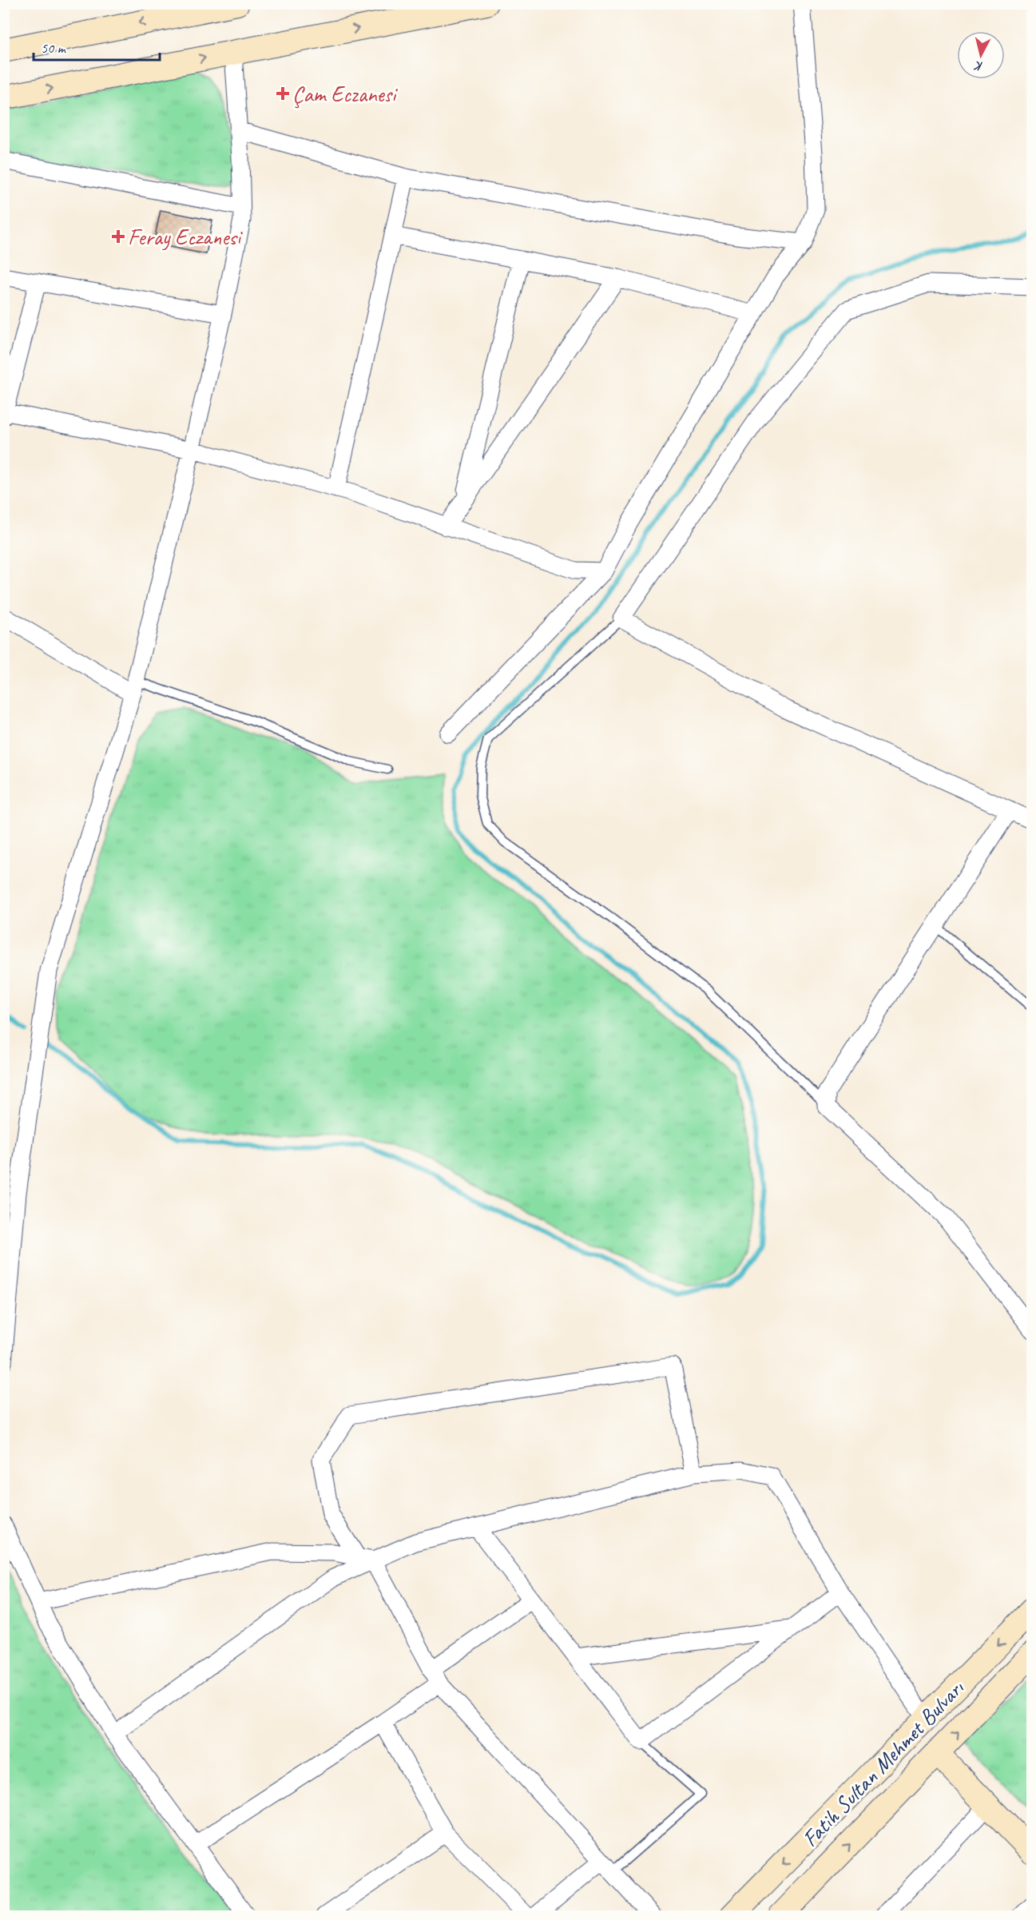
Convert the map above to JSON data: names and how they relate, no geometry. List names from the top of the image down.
{
  "streets": {
    "street": ["Fatih Sultan Mehmet Bulvarı"]
  },
  "places": {
    "health": ["Çam Eczanesi", "Feray Eczanesi"]
  },
  "scale_bar": "50 m",
  "north": "bottom"
}
